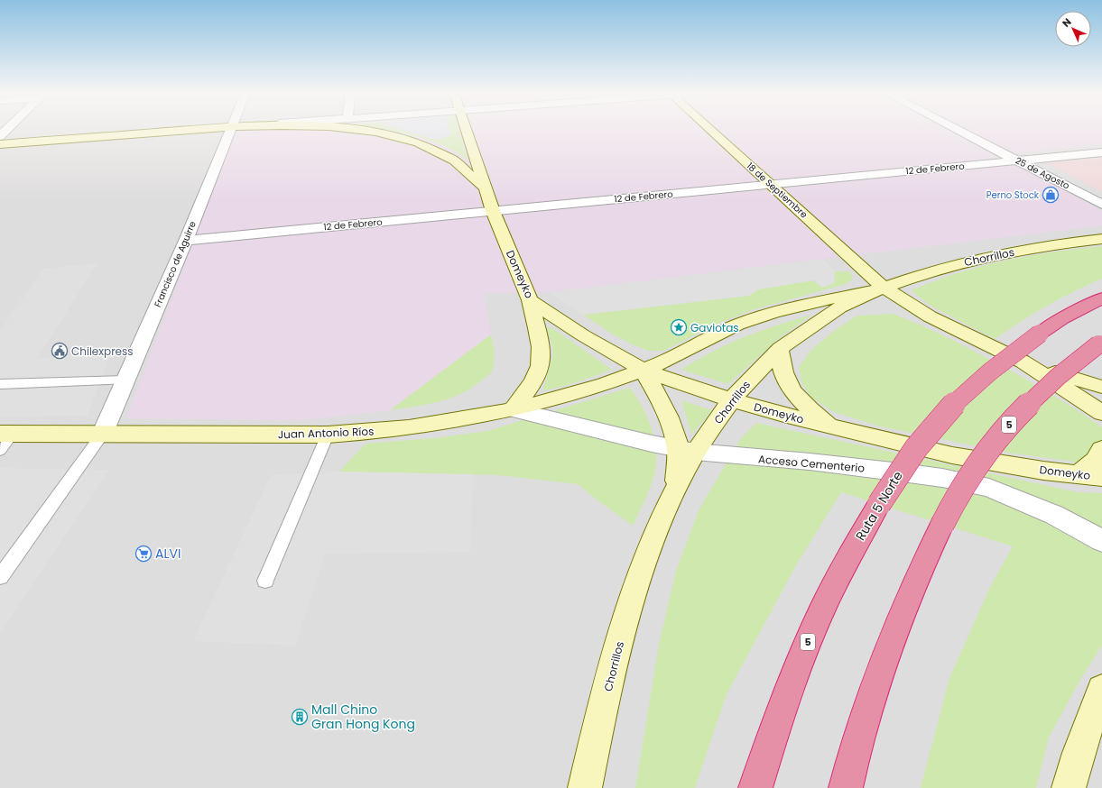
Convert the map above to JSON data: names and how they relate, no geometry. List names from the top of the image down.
{
  "streets": {
    "highway": ["5", "Ruta 5 Norte"],
    "main road": [
      "18 de Septiembre",
      "Chorrillos",
      "Domeyko",
      "Juan Antonio Ríos"
    ],
    "street": [
      "12 de Febrero",
      "25 de Agosto",
      "Francisco de Aguirre",
      "Acceso Cementerio"
    ]
  },
  "crossings": [
    ["12 de Febrero", "25 de Agosto"],
    ["12 de Febrero", "18 de Septiembre"],
    ["12 de Febrero", "Francisco de Aguirre"],
    ["12 de Febrero", "Domeyko"],
    ["18 de Septiembre", "Chorrillos"],
    ["18 de Septiembre", "Juan Antonio Ríos"],
    ["Chorrillos", "Domeyko"],
    ["Chorrillos", "Juan Antonio Ríos"],
    ["Chorrillos", "Acceso Cementerio"],
    ["Francisco de Aguirre", "Juan Antonio Ríos"],
    ["Domeyko", "Juan Antonio Ríos"],
    ["Juan Antonio Ríos", "Acceso Cementerio"]
  ],
  "places": {
    "shop": ["Perno Stock"],
    "place": ["Gaviotas"],
    "public building": ["Chilexpress"],
    "supermarket": ["ALVI"],
    "building": ["Mall Chino Gran Hong Kong"]
  },
  "north": "top left"
}
